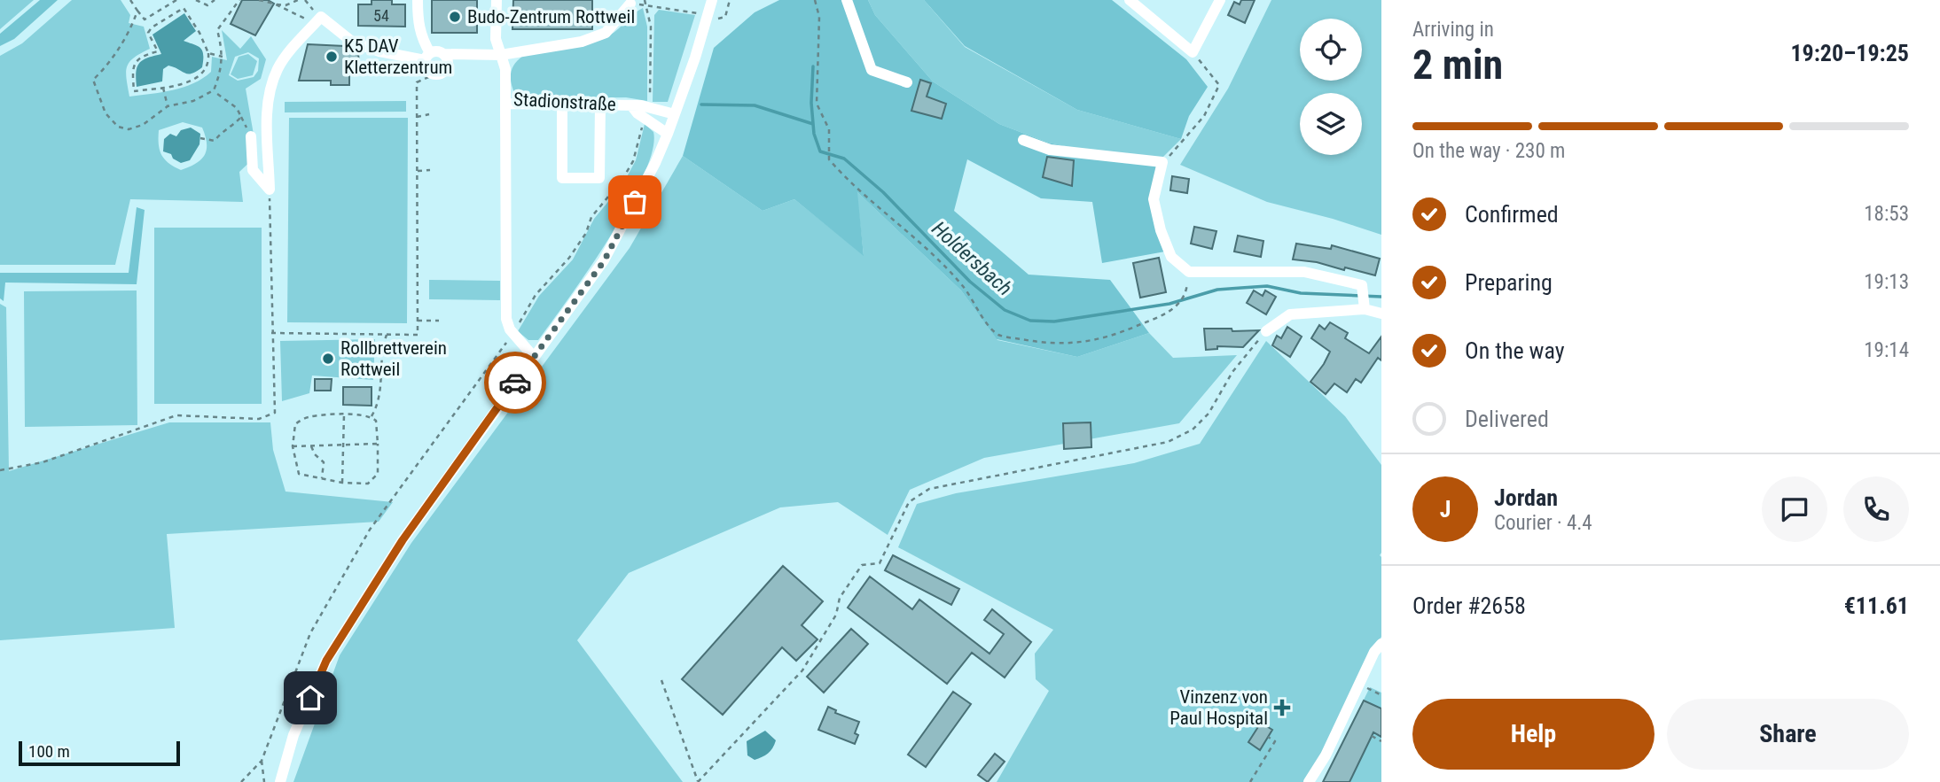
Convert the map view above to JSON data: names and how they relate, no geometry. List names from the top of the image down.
{
  "streets": {
    "street": ["Stadionstraße"]
  },
  "water": ["Holdersbach"],
  "places": {
    "other": ["Budo-Zentrum Rottweil", "K5 DAV Kletterzentrum", "Rollbrettverein Rottweil"],
    "health": ["Vinzenz von Paul Hospital"]
  },
  "house_numbers": ["54"],
  "scale_bar": "100 m",
  "page": {
    "heading": ["2 min", "Arriving in", "19:20–19:25"],
    "panel": [
      "Jordan",
      "Courier · 4.4",
      "Order #2658",
      "€11.61"
    ],
    "bar": "On the way · 230 m",
    "list": [
      ["Confirmed", "18:53"],
      ["Preparing", "19:13"],
      ["On the way", "19:14"],
      "Delivered"
    ],
    "round": "J",
    "buttons": ["Help", "Share"],
    "scale": "100 m"
  }
}
